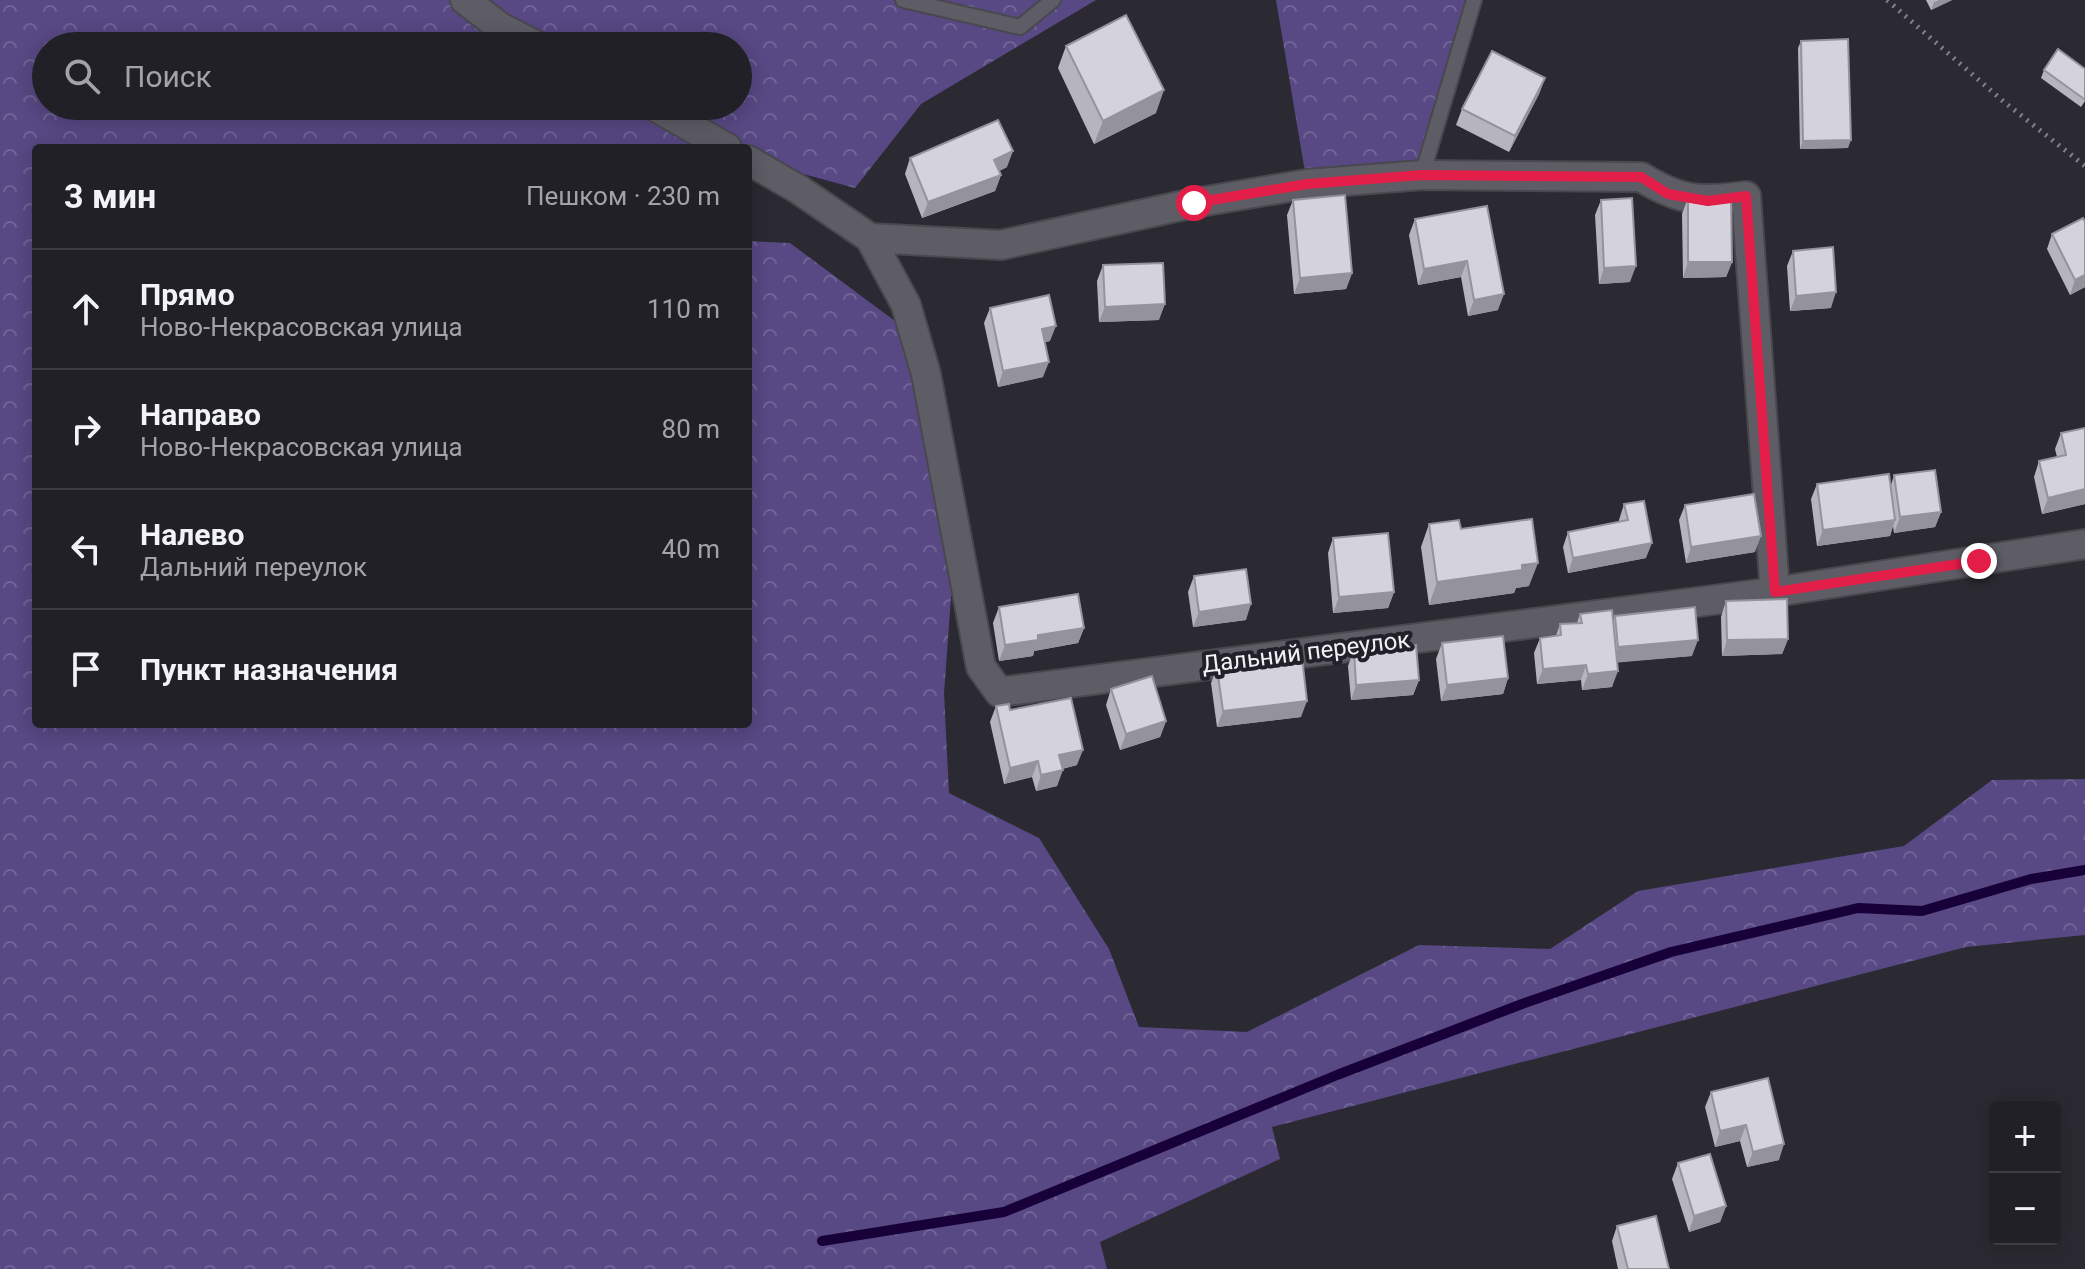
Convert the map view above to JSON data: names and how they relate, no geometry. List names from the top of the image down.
{
  "streets": {
    "street": ["Дальний переулок"]
  },
  "page": {
    "search": "Поиск",
    "heading": ["3 мин", "Пешком · 230 m"],
    "list": [
      ["Прямо", "Ново-Некрасовская улица", "110 m"],
      ["Направо", "Ново-Некрасовская улица", "80 m"],
      ["Налево", "Дальний переулок", "40 m"],
      "Пункт назначения"
    ],
    "map_buttons": ["+", "−"]
  }
}
